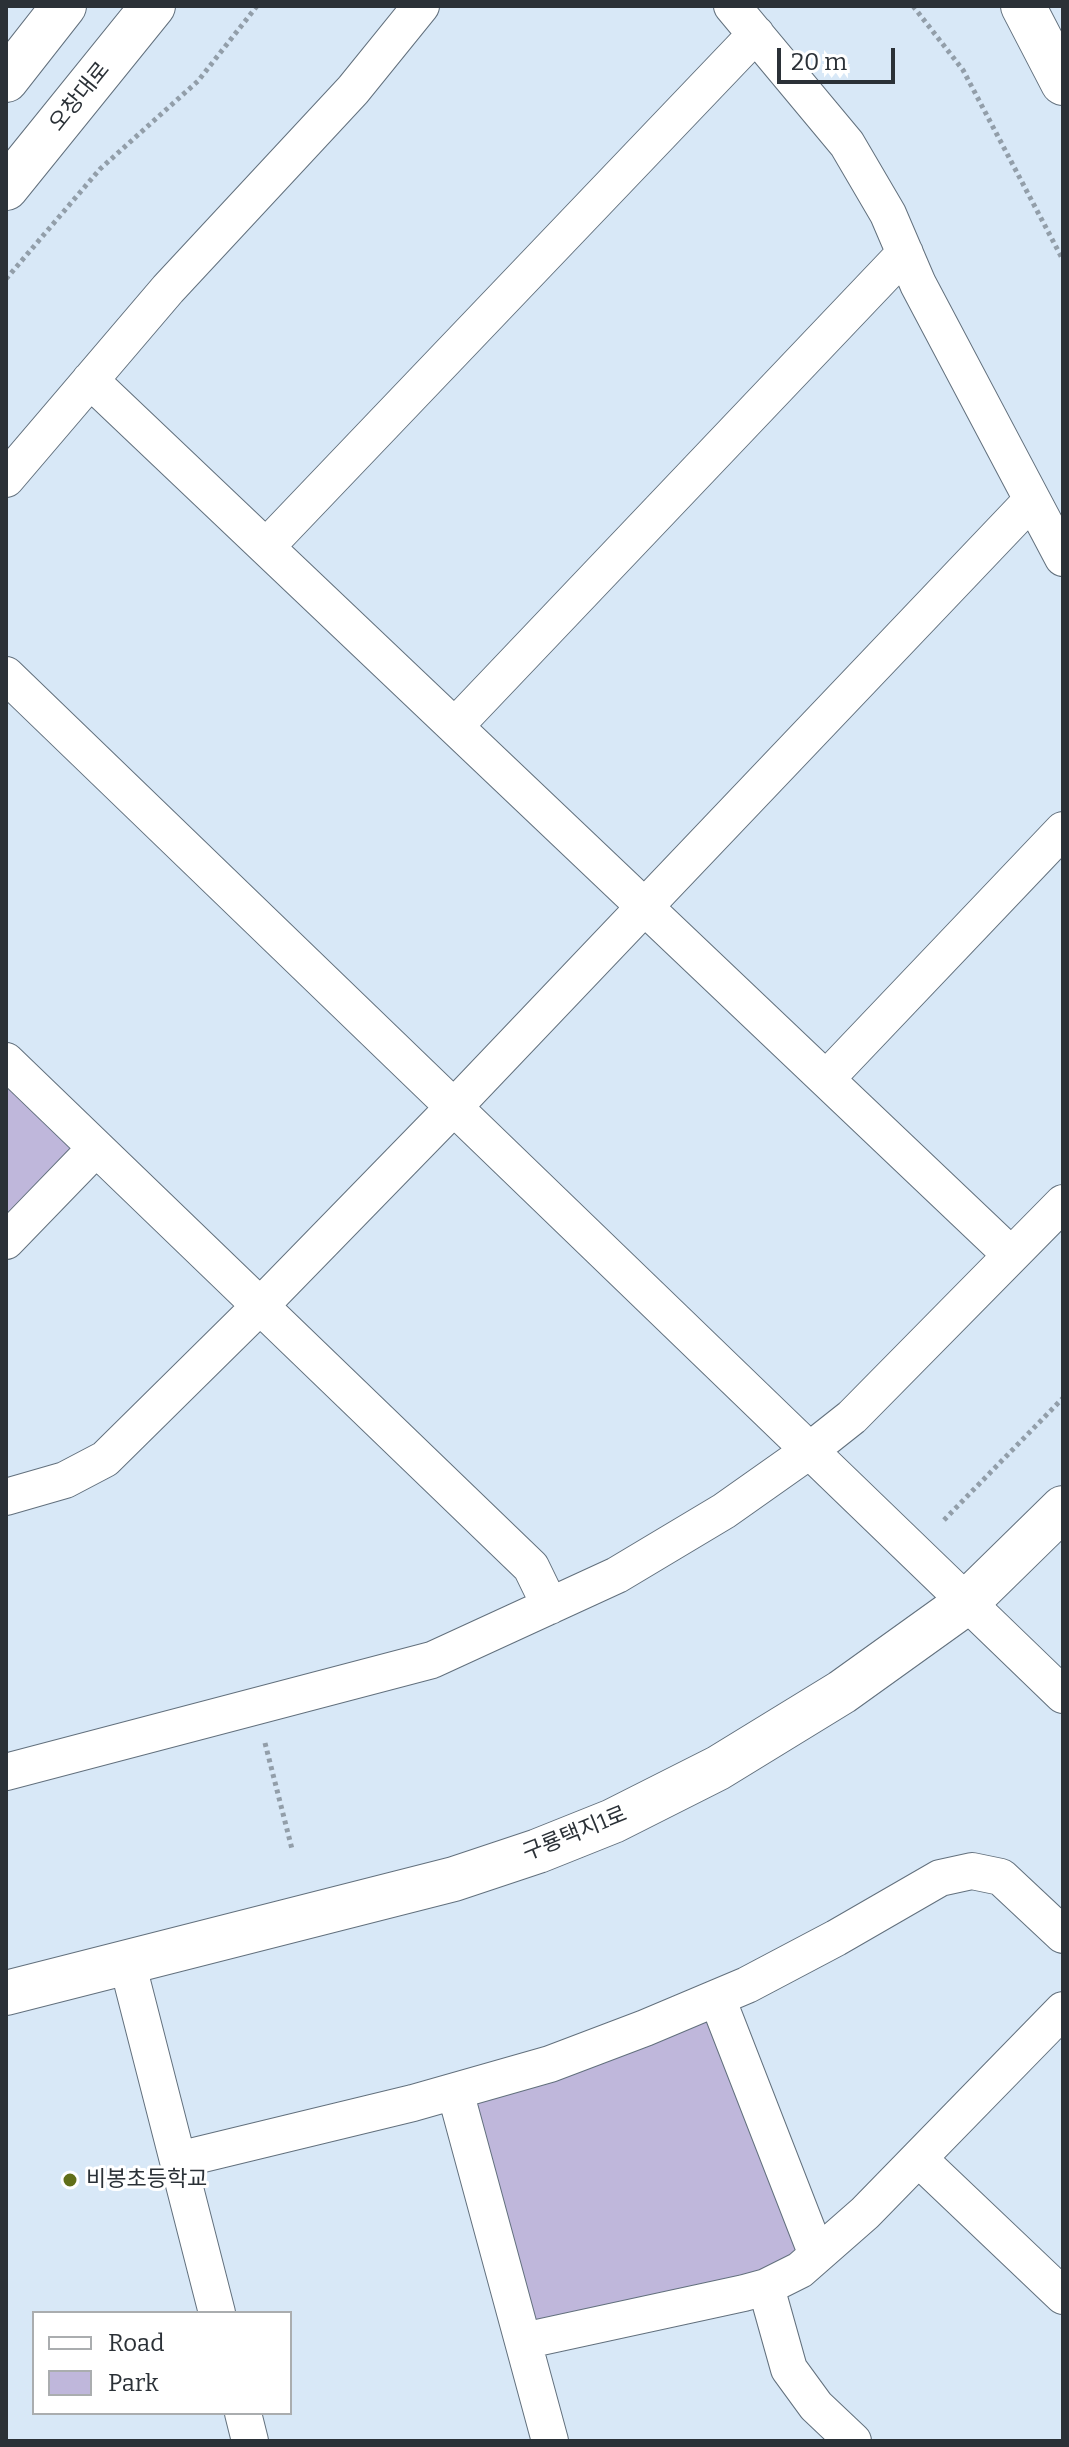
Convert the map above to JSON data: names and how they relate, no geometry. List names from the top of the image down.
{
  "streets": {
    "street": ["오창대로", "구룡택지1로"]
  },
  "places": ["비봉초등학교"],
  "legend": ["Road", "Park"],
  "scale_bar": "20 m"
}
